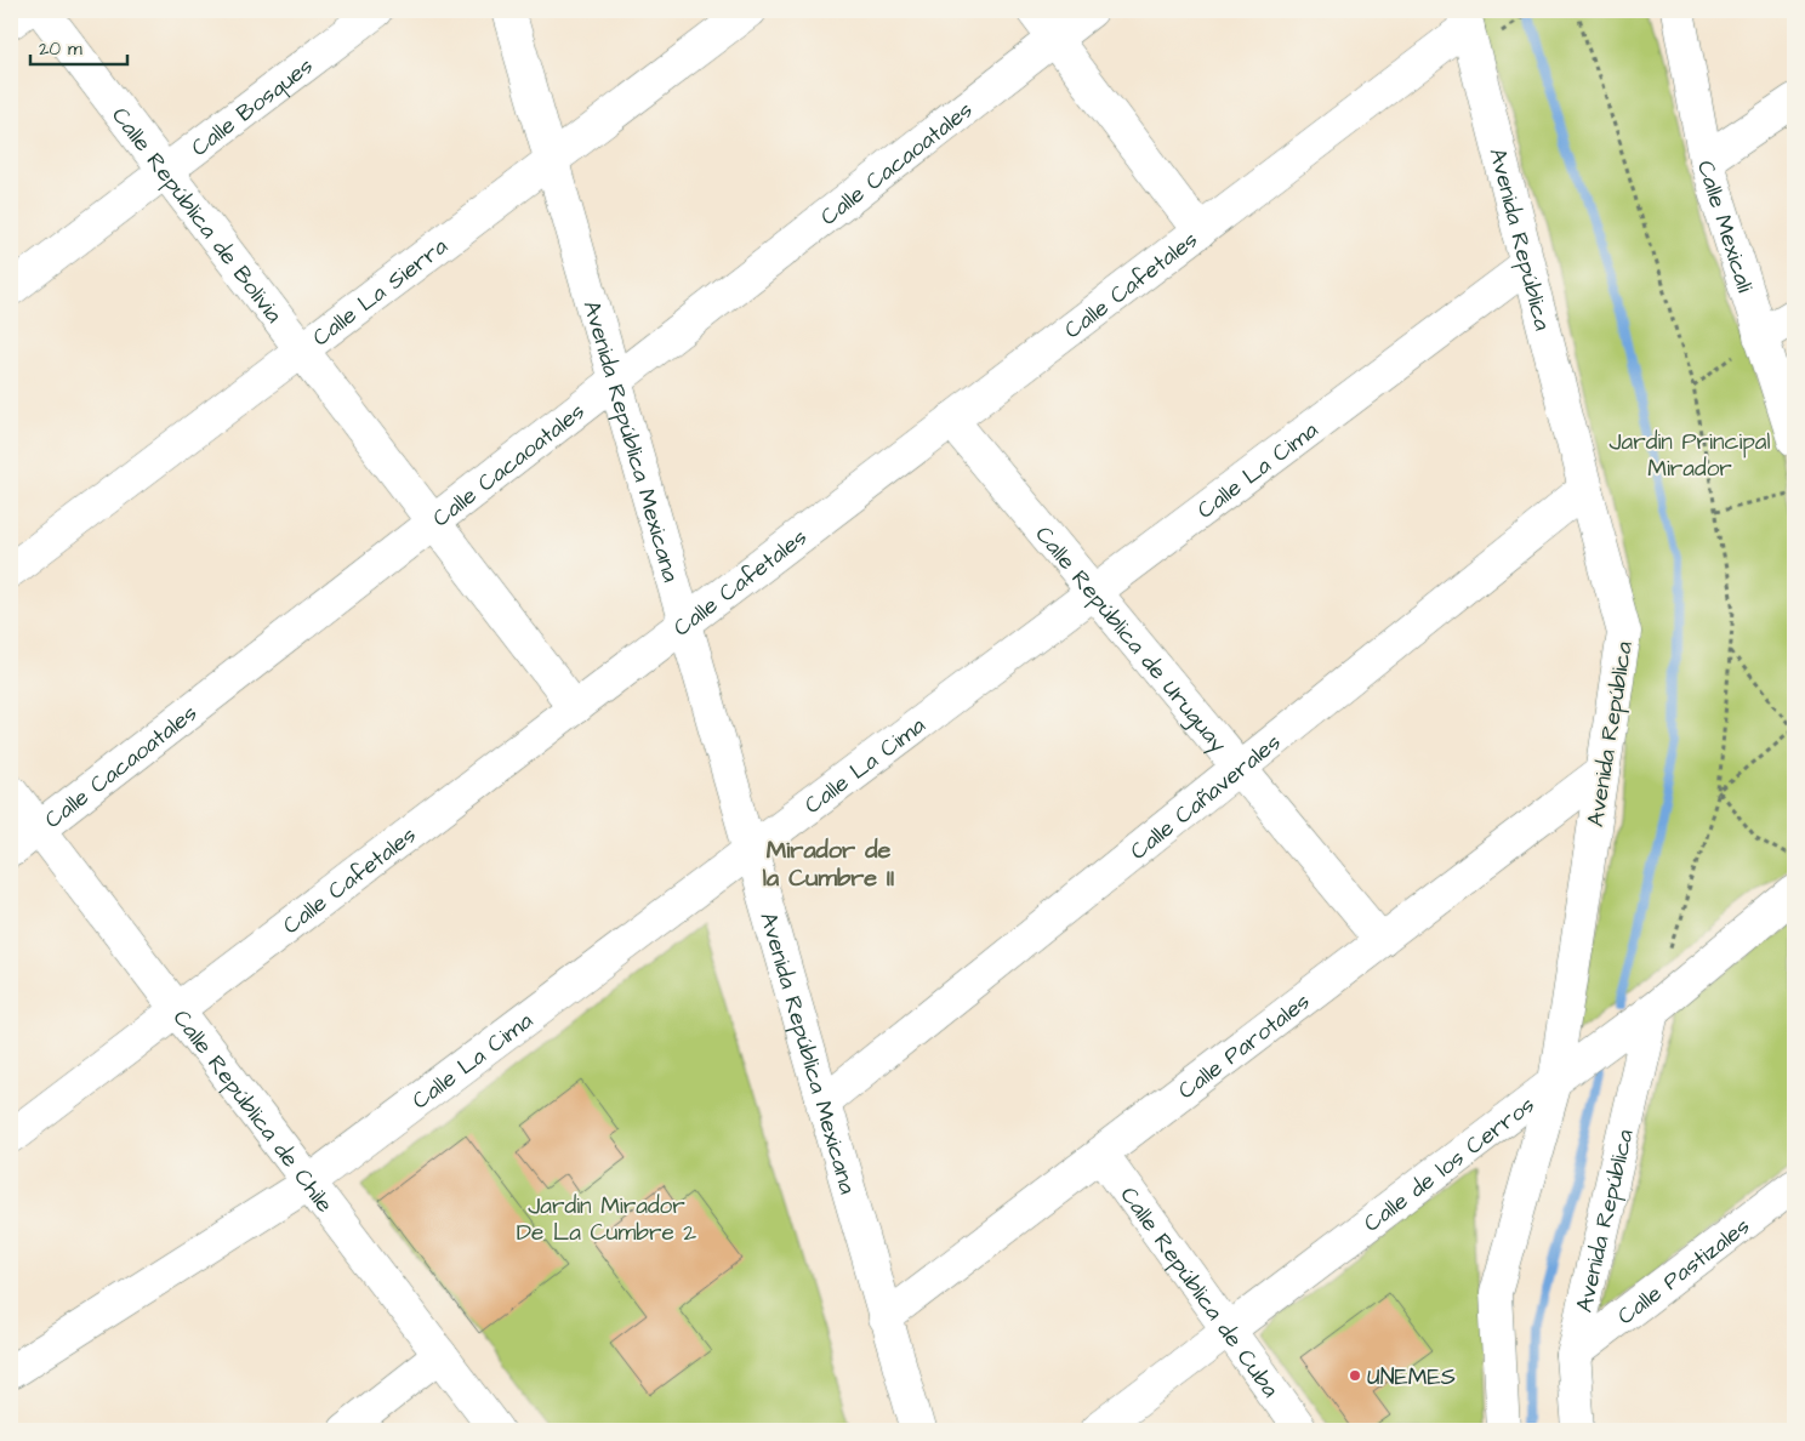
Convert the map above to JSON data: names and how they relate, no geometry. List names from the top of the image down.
{
  "streets": {
    "street": [
      "Calle Bosques",
      "Calle Cacaoatales",
      "Calle República de Bolivia",
      "Calle Mexicali",
      "Avenida República",
      "Calle Cafetales",
      "Calle La Sierra",
      "Avenida República Mexicana",
      "Calle La Cima",
      "Calle República de Uruguay",
      "Calle Cañaverales",
      "Calle Parotales",
      "Calle República de Chile",
      "Calle de los Cerros",
      "Calle Pastizales",
      "Calle República de Cuba"
    ]
  },
  "crossings": [
    ["Calle Bosques", "Calle República de Bolivia"],
    ["Calle Cacaoatales", "Calle República de Bolivia"],
    ["Calle Cacaoatales", "Avenida República Mexicana"],
    ["Calle Cacaoatales", "Calle República de Chile"],
    ["Calle República de Bolivia", "Calle Cafetales"],
    ["Calle República de Bolivia", "Calle La Sierra"],
    ["Avenida República", "Calle Cafetales"],
    ["Avenida República", "Calle La Cima"],
    ["Avenida República", "Calle Cañaverales"],
    ["Avenida República", "Calle Parotales"],
    ["Avenida República", "Calle de los Cerros"],
    ["Avenida República", "Calle Pastizales"],
    ["Calle Cafetales", "Avenida República Mexicana"],
    ["Calle Cafetales", "Calle República de Uruguay"],
    ["Calle Cafetales", "Calle República de Chile"],
    ["Calle La Sierra", "Avenida República Mexicana"],
    ["Avenida República Mexicana", "Calle La Cima"],
    ["Avenida República Mexicana", "Calle Cañaverales"],
    ["Avenida República Mexicana", "Calle Parotales"],
    ["Calle La Cima", "Calle República de Uruguay"],
    ["Calle La Cima", "Calle República de Chile"],
    ["Calle República de Uruguay", "Calle Cañaverales"],
    ["Calle República de Uruguay", "Calle Parotales"],
    ["Calle Parotales", "Calle República de Cuba"],
    ["Calle de los Cerros", "Calle República de Cuba"]
  ],
  "districts": ["Mirador de la Cumbre II"],
  "parks": ["Jardin Principal Mirador", "Jardin Mirador De La Cumbre 2"],
  "places": ["UNEMES"],
  "scale_bar": "20 m"
}
